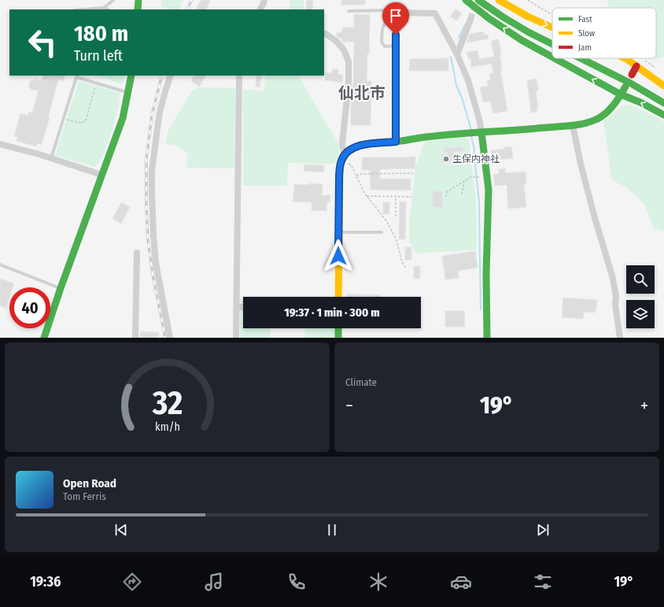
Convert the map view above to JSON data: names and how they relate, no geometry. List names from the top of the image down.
{
  "districts": ["仙北市"],
  "places": ["生保内神社"],
  "legend": ["Fast", "Slow", "Jam"],
  "page": {
    "turn": ["180 m", "Turn left"],
    "limit": "40",
    "trip": "19:37 · 1 min · 300 m",
    "tile": "Climate",
    "heat": ["−", "19°", "+"],
    "song": ["Open Road", "Tom Ferris"],
    "tabs": ["19:36", "19°"],
    "gauge": ["32", "km/h"]
  }
}
